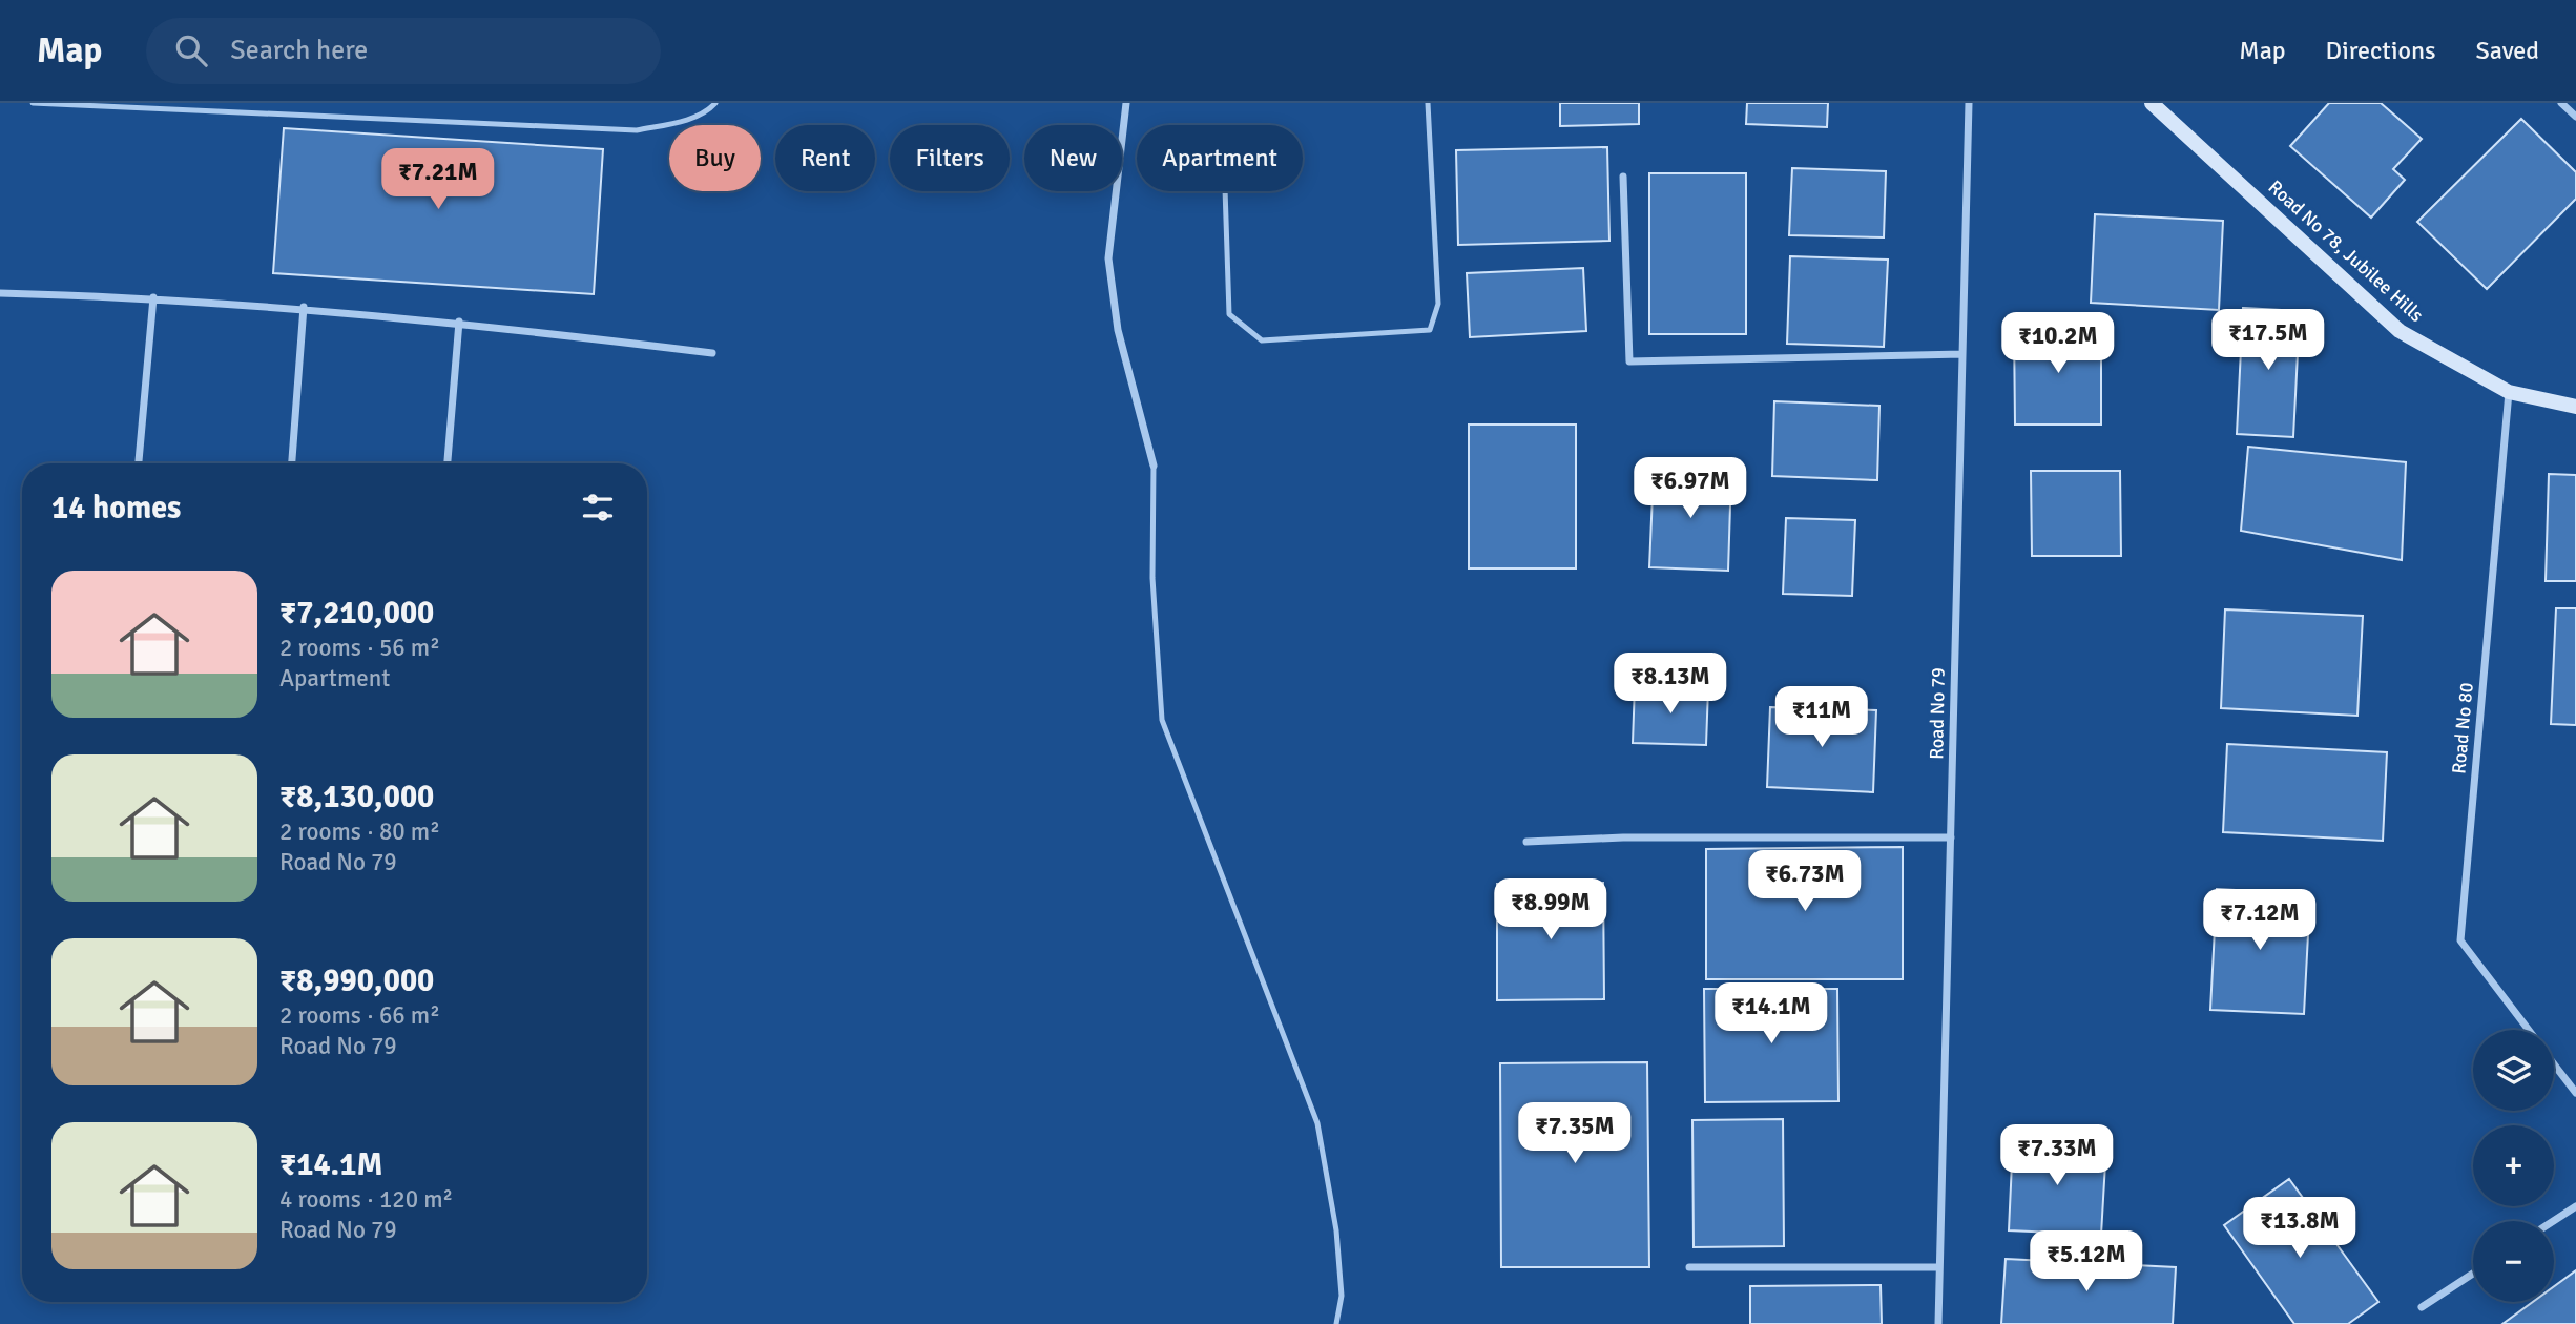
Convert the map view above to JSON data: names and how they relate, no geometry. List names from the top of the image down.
{
  "streets": {
    "main road": ["Road No 78, Jubilee Hills"],
    "street": ["Road No 79", "Road No 80"]
  },
  "crossings": [
    ["Road No 78, Jubilee Hills", "Road No 80"]
  ],
  "page": {
    "header": "Map",
    "search": "Search here",
    "nav": ["Map", "Directions", "Saved"],
    "chip": [
      "Buy",
      "Rent",
      "Filters",
      "New",
      "Apartment"
    ],
    "price": [
      "₹7.21M",
      "₹17.5M",
      "₹10.2M",
      "₹6.97M",
      "₹8.13M",
      "₹11M",
      "₹6.73M",
      "₹8.99M",
      "₹7.12M",
      "₹14.1M",
      "₹7.35M",
      "₹7.33M",
      "₹13.8M",
      "₹5.12M"
    ],
    "heading": "14 homes",
    "list": [
      {
        "name": "₹7,210,000",
        "note": "2 rooms · 56 m² · Apartment"
      },
      {
        "name": "₹8,130,000",
        "note": "2 rooms · 80 m² · Road No 79"
      },
      {
        "name": "₹8,990,000",
        "note": "2 rooms · 66 m² · Road No 79"
      },
      {
        "name": "₹14.1M",
        "note": "4 rooms · 120 m² · Road No 79"
      }
    ],
    "map_buttons": ["+", "−"]
  }
}
